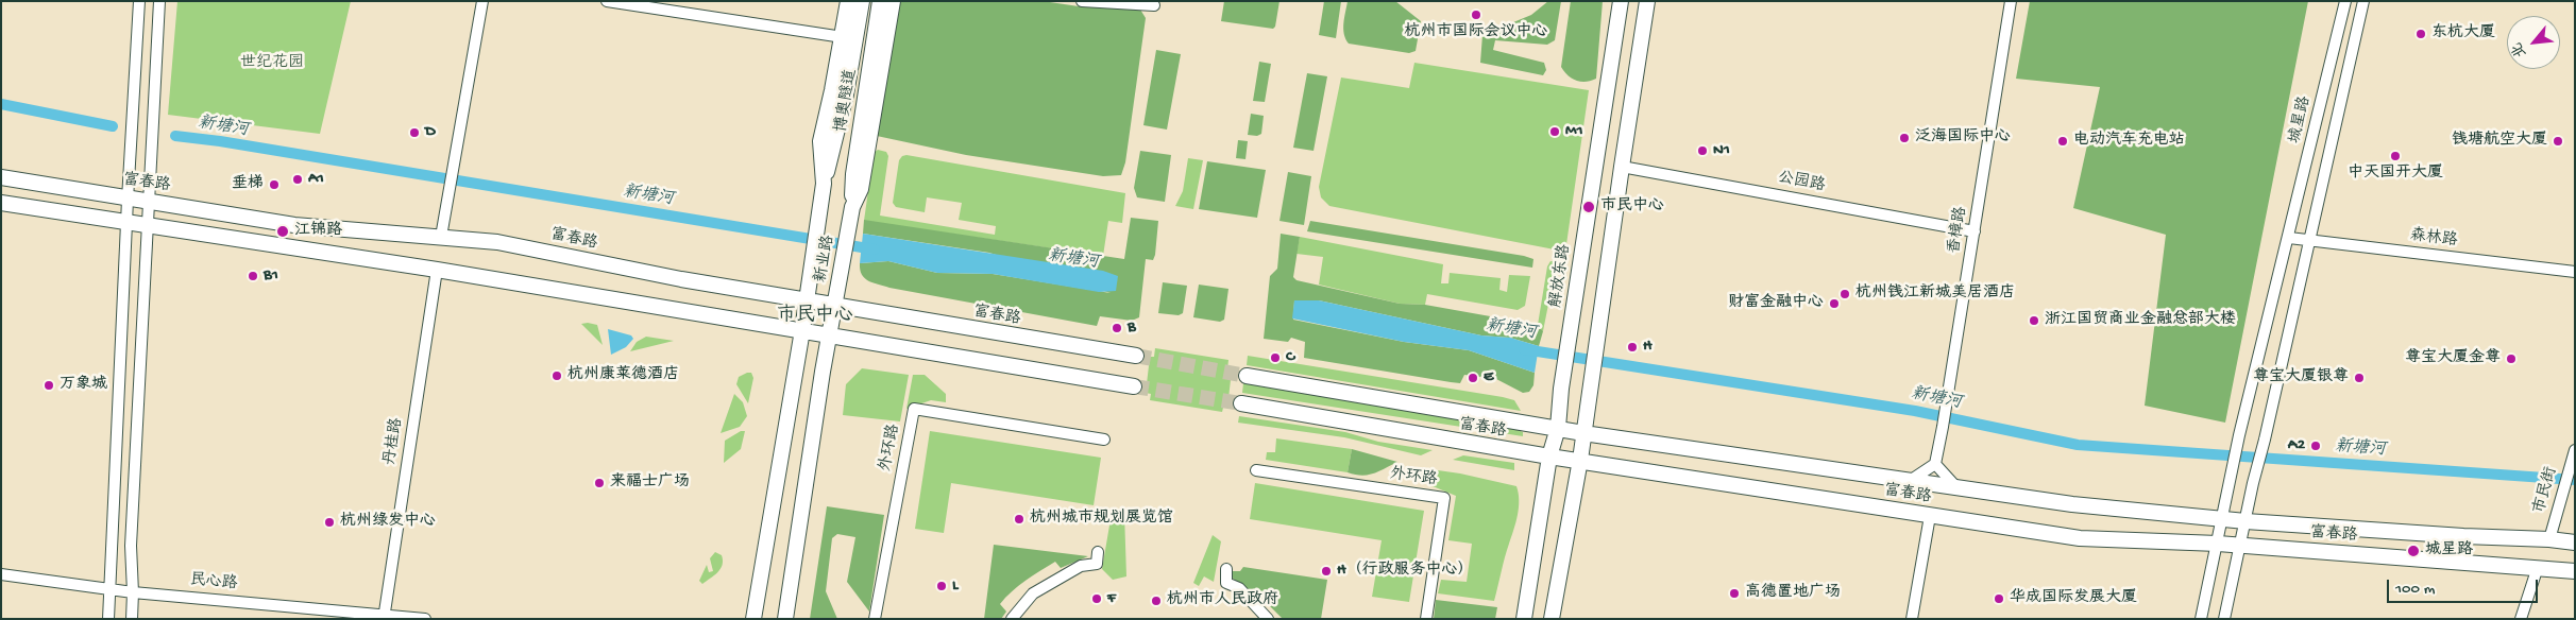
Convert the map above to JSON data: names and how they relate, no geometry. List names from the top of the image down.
{
  "streets": {
    "main road": [
      "博奥隧道",
      "富春路",
      "新业路",
      "解放东路"
    ],
    "street": [
      "城星路",
      "公园路",
      "香樟路",
      "森林路",
      "丹桂路",
      "外环路",
      "市民街",
      "民心路"
    ]
  },
  "crossings": [
    ["博奥隧道", "新业路"],
    ["城星路", "富春路"],
    ["城星路", "森林路"],
    ["公园路", "香樟路"],
    ["富春路", "新业路"],
    ["富春路", "解放东路"],
    ["富春路", "市民街"],
    ["丹桂路", "民心路"]
  ],
  "districts": ["市民中心"],
  "water": ["新塘河"],
  "parks": ["世纪花园"],
  "places": [
    "杭州市国际会议中心",
    "东杭大厦",
    "M1",
    "D",
    "泛海国际中心",
    "电动汽车充电站",
    "钱塘航空大厦",
    "N1",
    "中天国开大厦",
    "A1",
    "垂梯",
    "市民中心",
    "江锦路",
    "B1",
    "杭州钱江新城美居酒店",
    "财富金融中心",
    "浙江国贸商业金融总部大楼",
    "B",
    "H",
    "C",
    "尊宝大厦金尊",
    "杭州康莱德酒店",
    "E",
    "尊宝大厦银尊",
    "万象城",
    "A2",
    "来福士广场",
    "杭州城市规划展览馆",
    "杭州绿发中心",
    "城星路",
    "H（行政服务中心）",
    "L",
    "高德置地广场",
    "F",
    "华成国际发展大厦",
    "杭州市人民政府"
  ],
  "scale_bar": "100 m",
  "north": "bottom left"
}
